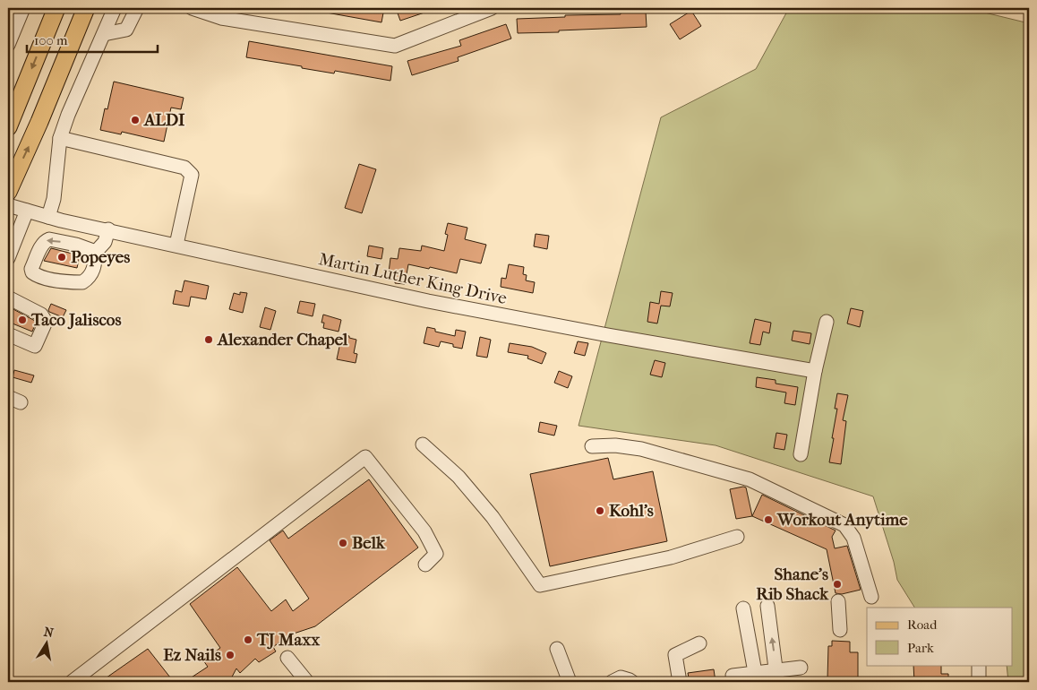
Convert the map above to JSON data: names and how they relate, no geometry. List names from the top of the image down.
{
  "streets": {
    "street": ["Martin Luther King Drive"]
  },
  "places": [
    "ALDI",
    "Popeyes",
    "Taco Jaliscos",
    "Alexander Chapel",
    "Kohl's",
    "Workout Anytime",
    "Belk",
    "Shane's Rib Shack",
    "TJ Maxx",
    "Ez Nails"
  ],
  "legend": ["Road", "Park"],
  "scale_bar": "100 m",
  "north": "top"
}
